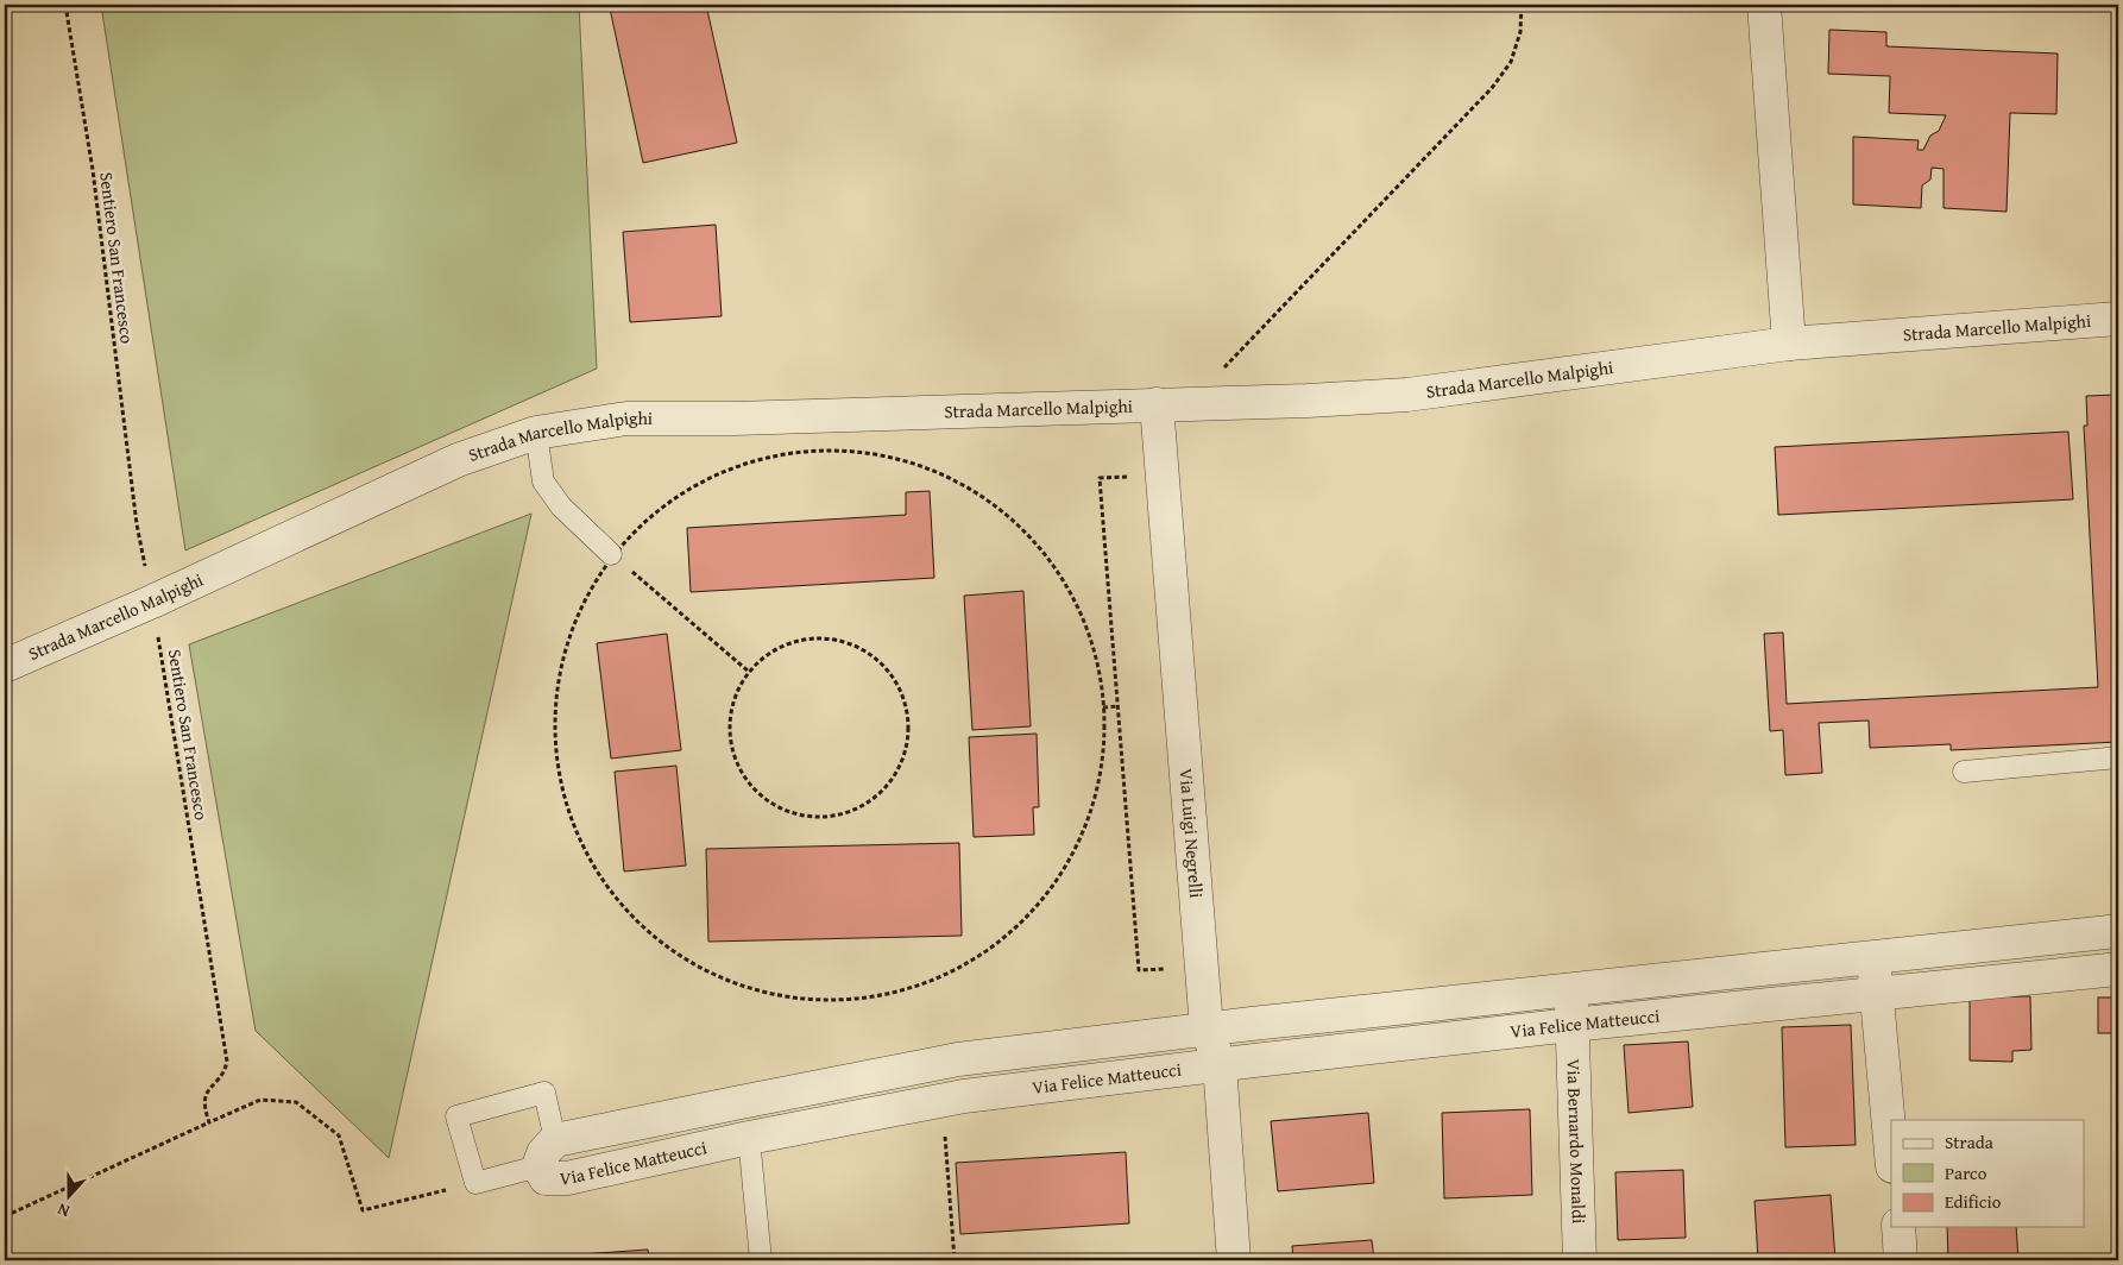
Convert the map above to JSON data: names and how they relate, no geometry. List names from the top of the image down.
{
  "streets": {
    "street": [
      "Strada Marcello Malpighi",
      "Via Luigi Negrelli",
      "Via Felice Matteucci",
      "Via Bernardo Monaldi"
    ],
    "path": ["Sentiero San Francesco"]
  },
  "crossings": [
    ["Sentiero San Francesco", "Strada Marcello Malpighi"],
    ["Strada Marcello Malpighi", "Via Luigi Negrelli"],
    ["Via Luigi Negrelli", "Via Felice Matteucci"],
    ["Via Felice Matteucci", "Via Bernardo Monaldi"]
  ],
  "legend": ["Strada", "Parco", "Edificio"],
  "north": "bottom"
}
